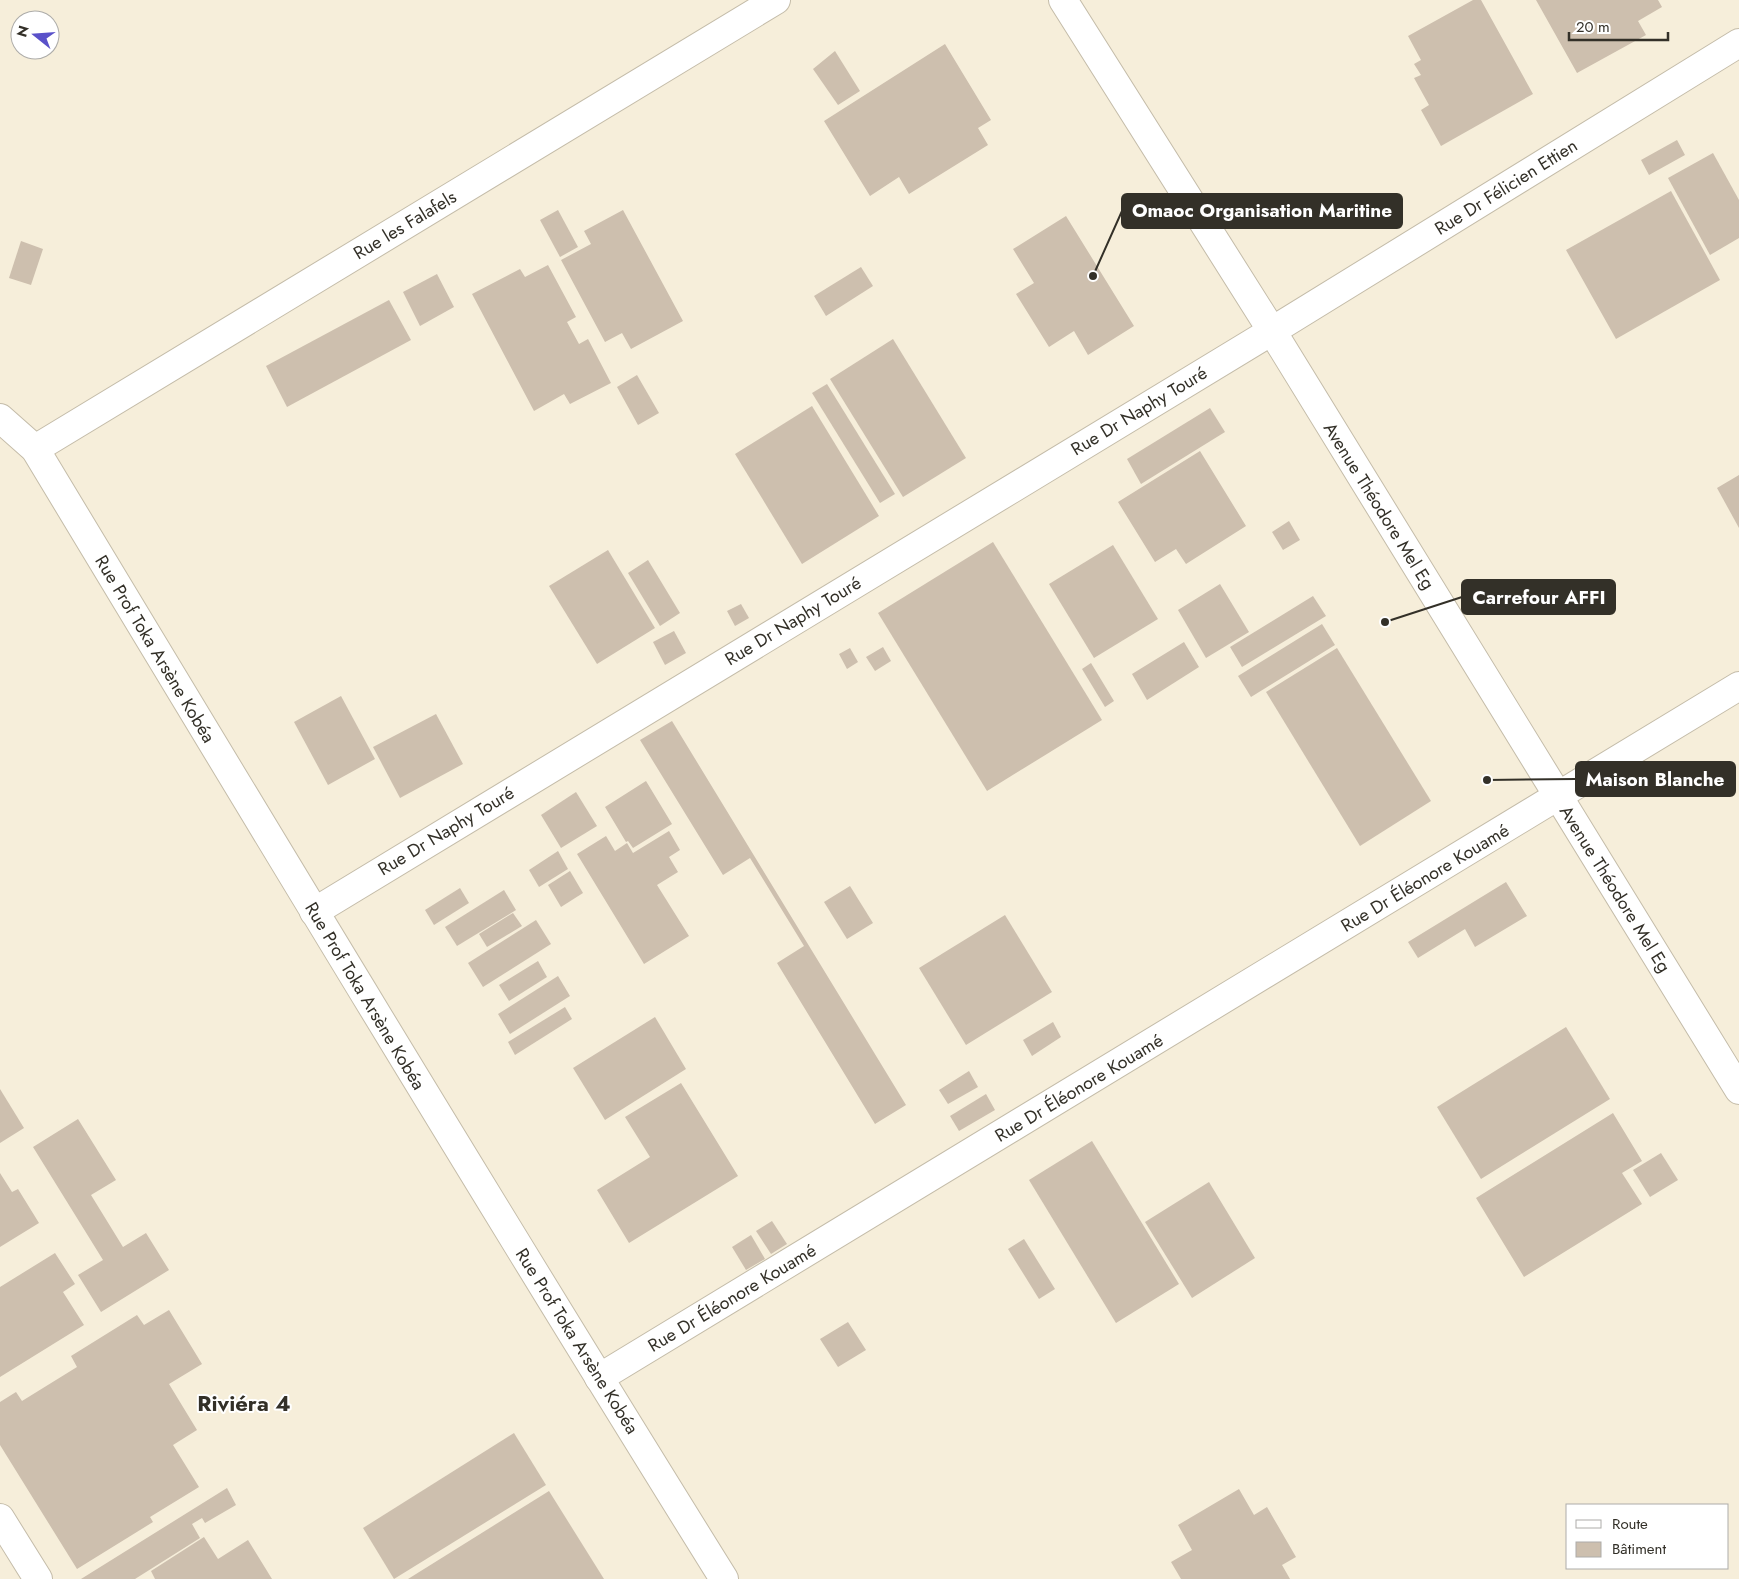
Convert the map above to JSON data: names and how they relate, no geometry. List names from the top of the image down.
{
  "streets": {
    "street": [
      "Rue Dr Félicien Ettien",
      "Rue les Falafels",
      "Rue Dr Naphy Touré",
      "Avenue Théodore Mel Eg",
      "Rue Prof Toka Arsène Kobéa",
      "Rue Dr Éléonore Kouamé"
    ]
  },
  "crossings": [
    ["Rue Dr Félicien Ettien", "Rue Dr Naphy Touré"],
    ["Rue Dr Félicien Ettien", "Avenue Théodore Mel Eg"],
    ["Rue les Falafels", "Rue Prof Toka Arsène Kobéa"],
    ["Rue Dr Naphy Touré", "Avenue Théodore Mel Eg"],
    ["Rue Dr Naphy Touré", "Rue Prof Toka Arsène Kobéa"],
    ["Avenue Théodore Mel Eg", "Rue Dr Éléonore Kouamé"],
    ["Rue Prof Toka Arsène Kobéa", "Rue Dr Éléonore Kouamé"]
  ],
  "districts": ["Riviéra 4"],
  "places": ["Omaoc Organisation Maritine", "Carrefour AFFI", "Maison Blanche"],
  "legend": ["Route", "Bâtiment"],
  "scale_bar": "20 m",
  "north": "left"
}
